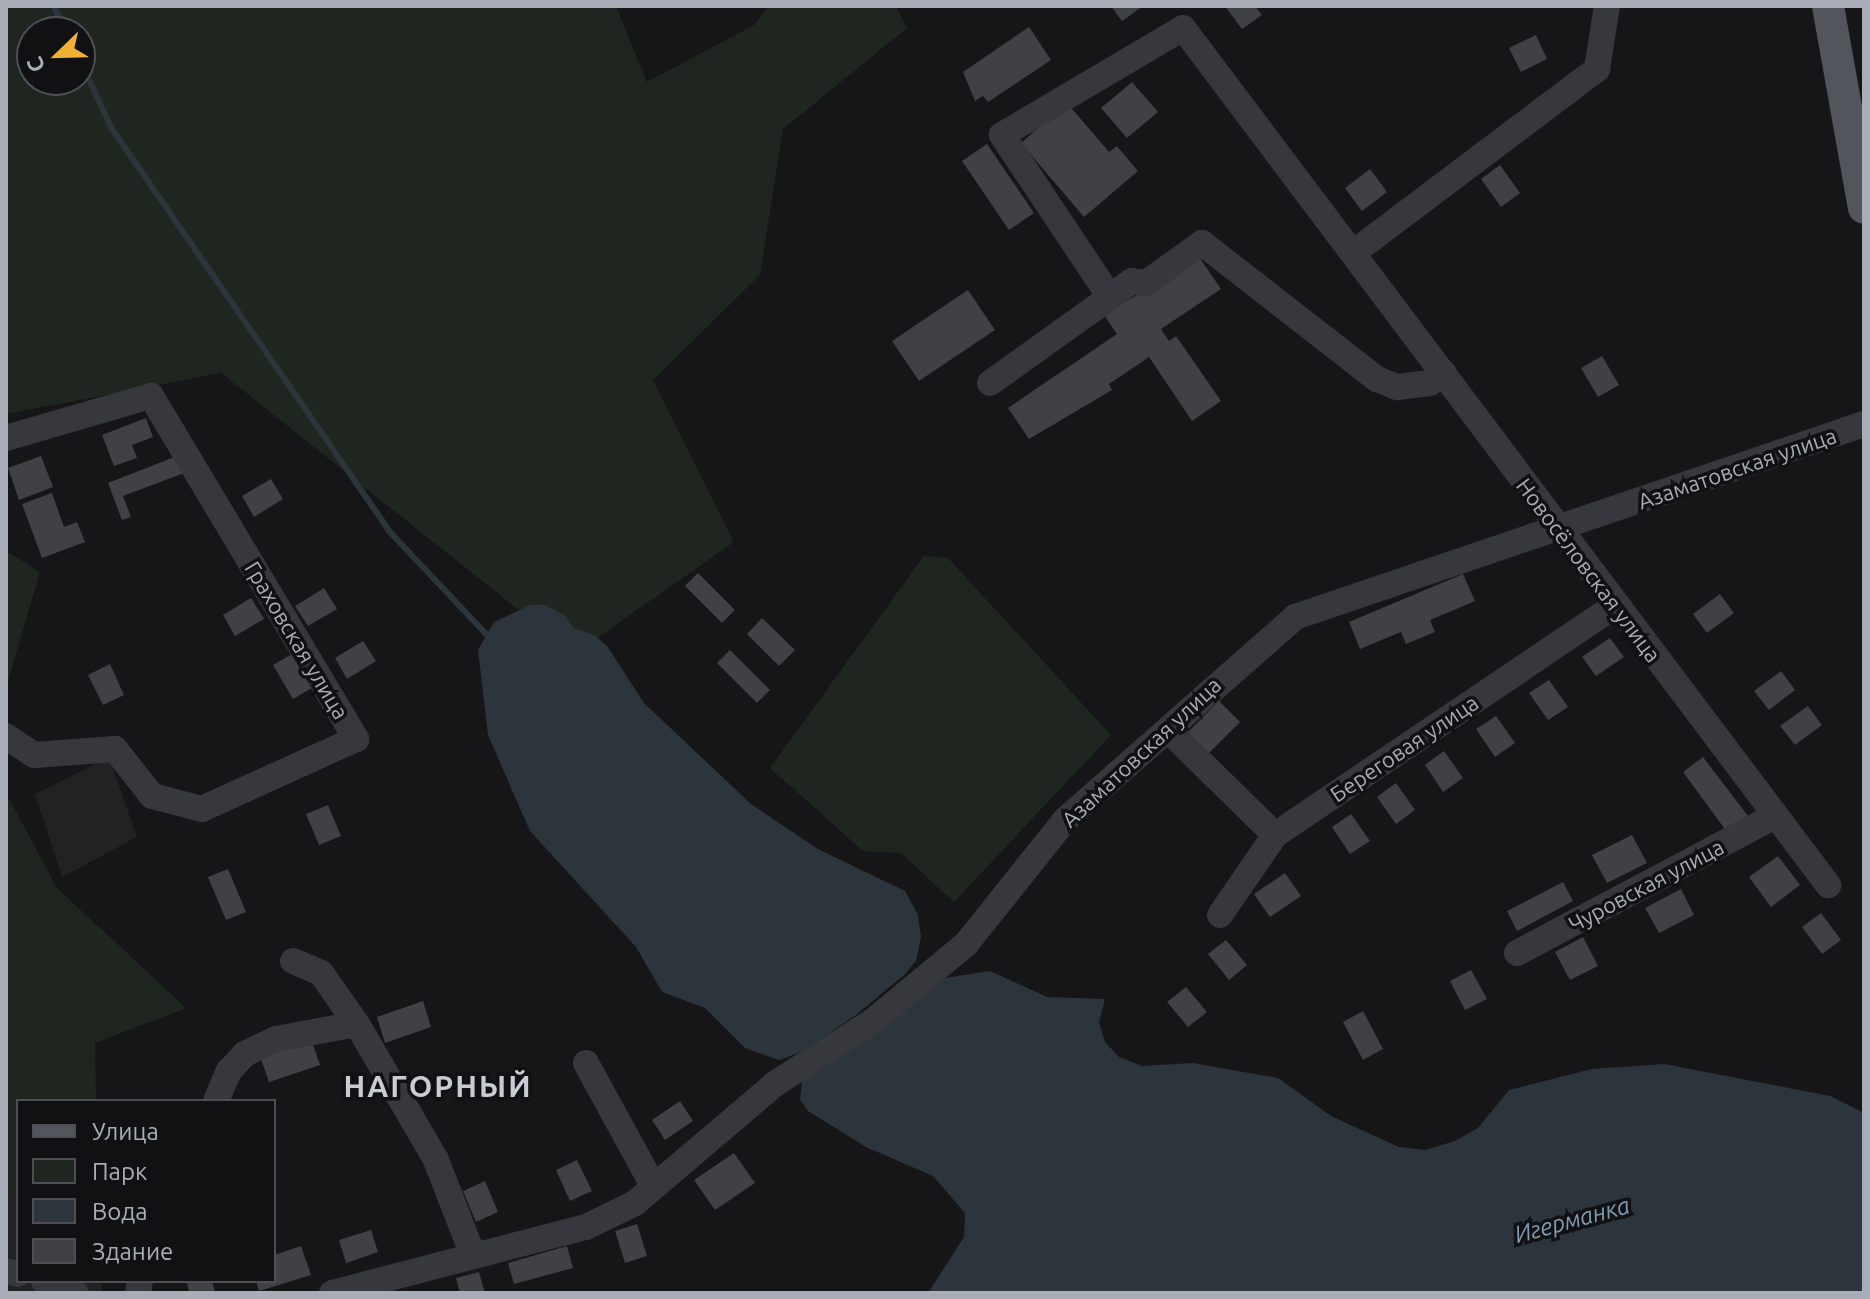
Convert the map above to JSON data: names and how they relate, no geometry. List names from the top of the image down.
{
  "streets": {
    "street": [
      "Азаматовская улица",
      "Новосёловская улица",
      "Граховская улица",
      "Береговая улица",
      "Чуровская улица"
    ]
  },
  "crossings": [
    ["Азаматовская улица", "Новосёловская улица"],
    ["Новосёловская улица", "Береговая улица"],
    ["Новосёловская улица", "Чуровская улица"]
  ],
  "districts": ["НАГОРНЫЙ"],
  "water": ["Игерманка"],
  "legend": [
    "Улица",
    "Парк",
    "Вода",
    "Здание"
  ],
  "north": "bottom left"
}
